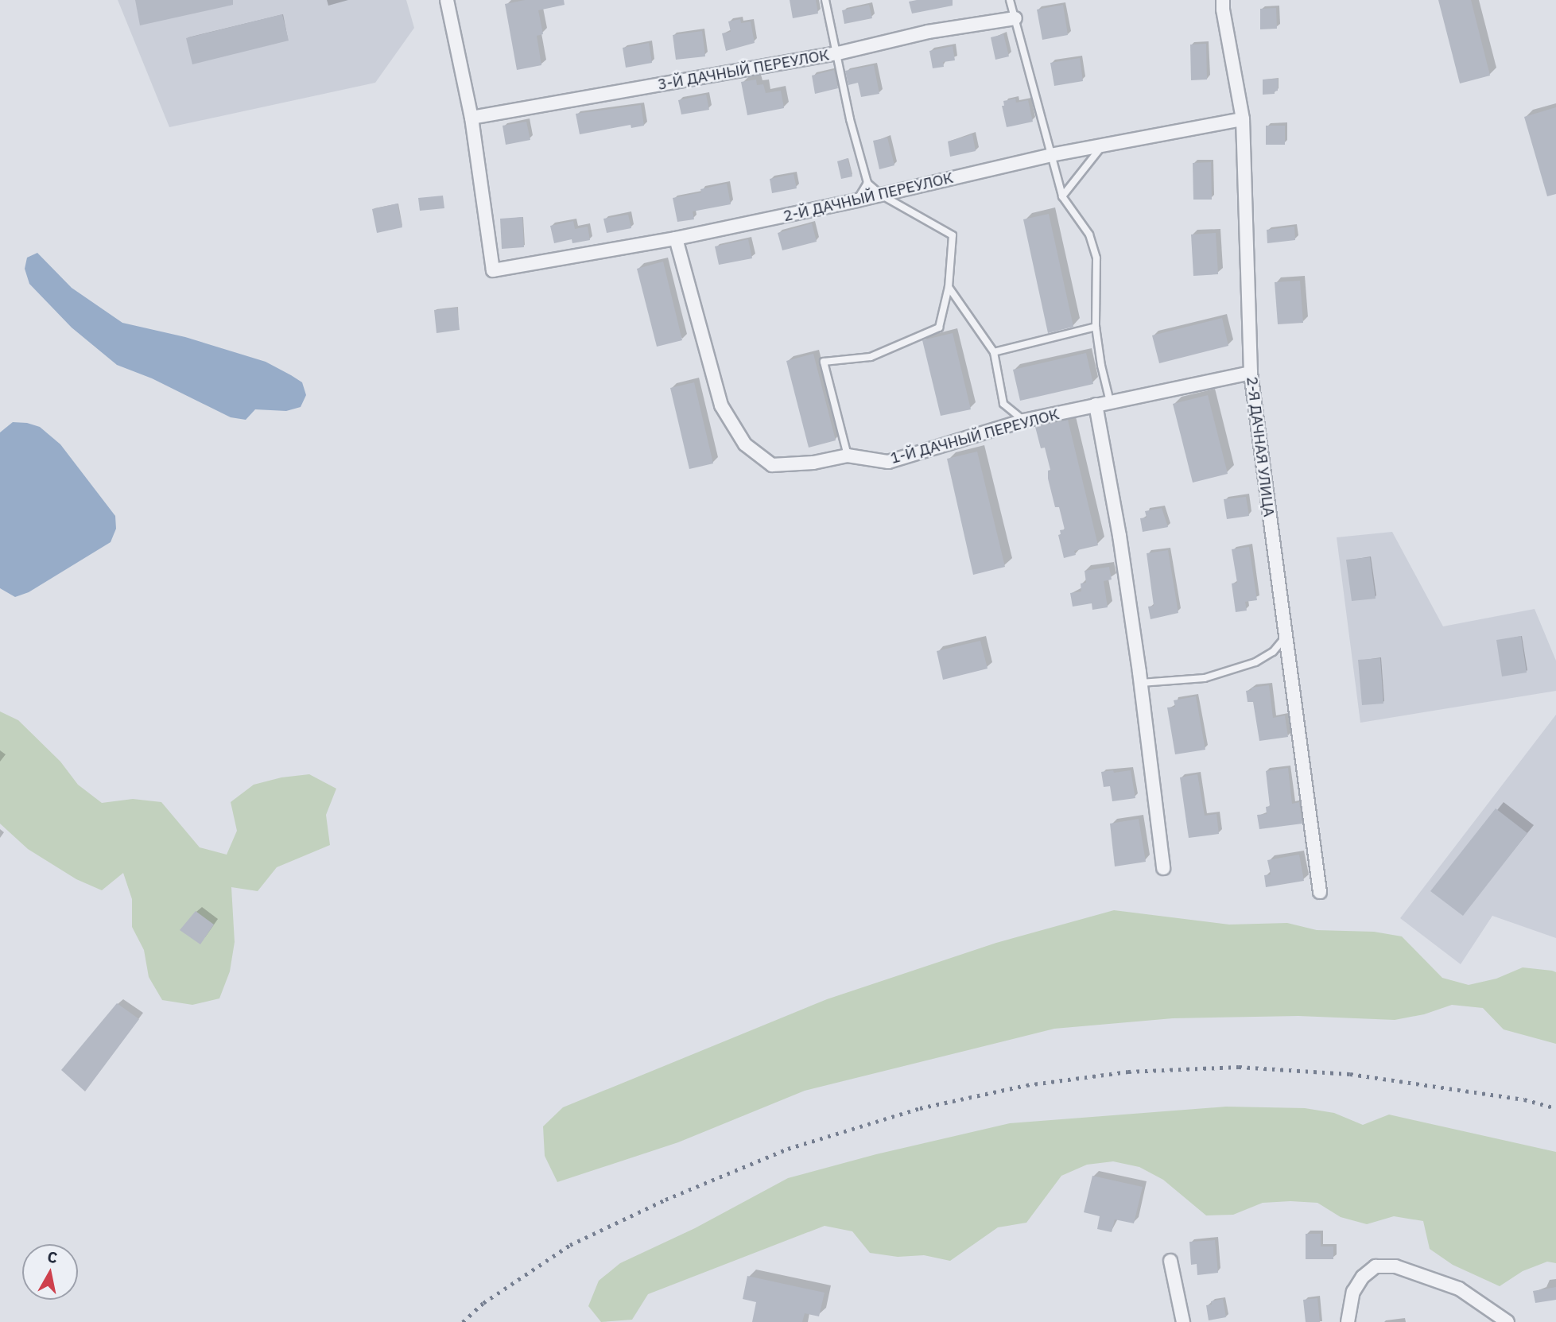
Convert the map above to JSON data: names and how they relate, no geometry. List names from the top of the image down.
{
  "streets": {
    "street": [
      "3-Й ДАЧНЫЙ ПЕРЕУЛОК",
      "2-Й ДАЧНЫЙ ПЕРЕУЛОК",
      "1-Й ДАЧНЫЙ ПЕРЕУЛОК",
      "2-Я ДАЧНАЯ УЛИЦА"
    ]
  },
  "crossings": [
    ["3-Й ДАЧНЫЙ ПЕРЕУЛОК", "2-Й ДАЧНЫЙ ПЕРЕУЛОК"],
    ["2-Й ДАЧНЫЙ ПЕРЕУЛОК", "1-Й ДАЧНЫЙ ПЕРЕУЛОК"],
    ["2-Й ДАЧНЫЙ ПЕРЕУЛОК", "2-Я ДАЧНАЯ УЛИЦА"],
    ["1-Й ДАЧНЫЙ ПЕРЕУЛОК", "2-Я ДАЧНАЯ УЛИЦА"]
  ],
  "north": "top"
}
